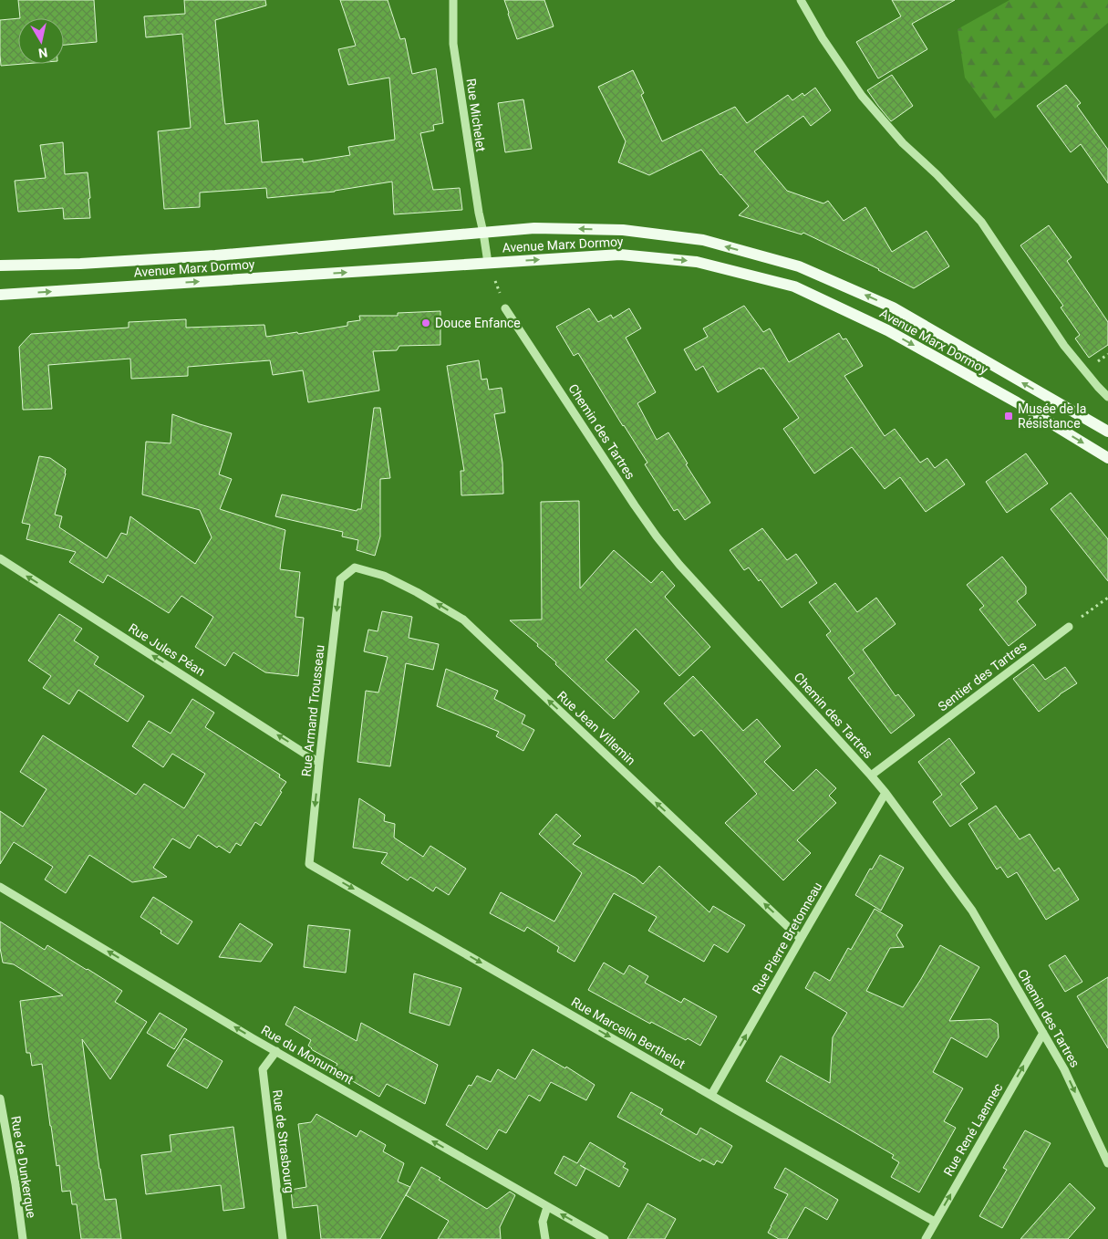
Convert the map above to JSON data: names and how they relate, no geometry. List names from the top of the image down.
{
  "streets": {
    "main road": ["Avenue Marx Dormoy"],
    "street": [
      "Rue Michelet",
      "Chemin des Tartres",
      "Rue Jules Péan",
      "Sentier des Tartres",
      "Rue Armand Trousseau",
      "Rue Jean Villemin",
      "Rue Pierre Bretonneau",
      "Rue Marcelin Berthelot",
      "Rue du Monument",
      "Rue René Laennec",
      "Rue de Strasbourg",
      "Rue de Dunkerque"
    ]
  },
  "crossings": [
    ["Rue Michelet", "Avenue Marx Dormoy"],
    ["Chemin des Tartres", "Sentier des Tartres"],
    ["Chemin des Tartres", "Rue Pierre Bretonneau"],
    ["Chemin des Tartres", "Rue René Laennec"],
    ["Rue Jules Péan", "Rue Armand Trousseau"],
    ["Rue Armand Trousseau", "Rue Jean Villemin"],
    ["Rue Armand Trousseau", "Rue Marcelin Berthelot"],
    ["Rue Jean Villemin", "Rue Pierre Bretonneau"],
    ["Rue Pierre Bretonneau", "Rue Marcelin Berthelot"],
    ["Rue Marcelin Berthelot", "Rue René Laennec"],
    ["Rue du Monument", "Rue de Strasbourg"]
  ],
  "one_way": [
    "Rue Jules Péan",
    "Rue Armand Trousseau",
    "Rue Jean Villemin",
    "Rue Pierre Bretonneau",
    "Rue Marcelin Berthelot",
    "Rue du Monument",
    "Rue René Laennec"
  ],
  "places": {
    "other": ["Douce Enfance"],
    "transit": ["Musée de la Résistance"]
  },
  "north": "bottom"
}
